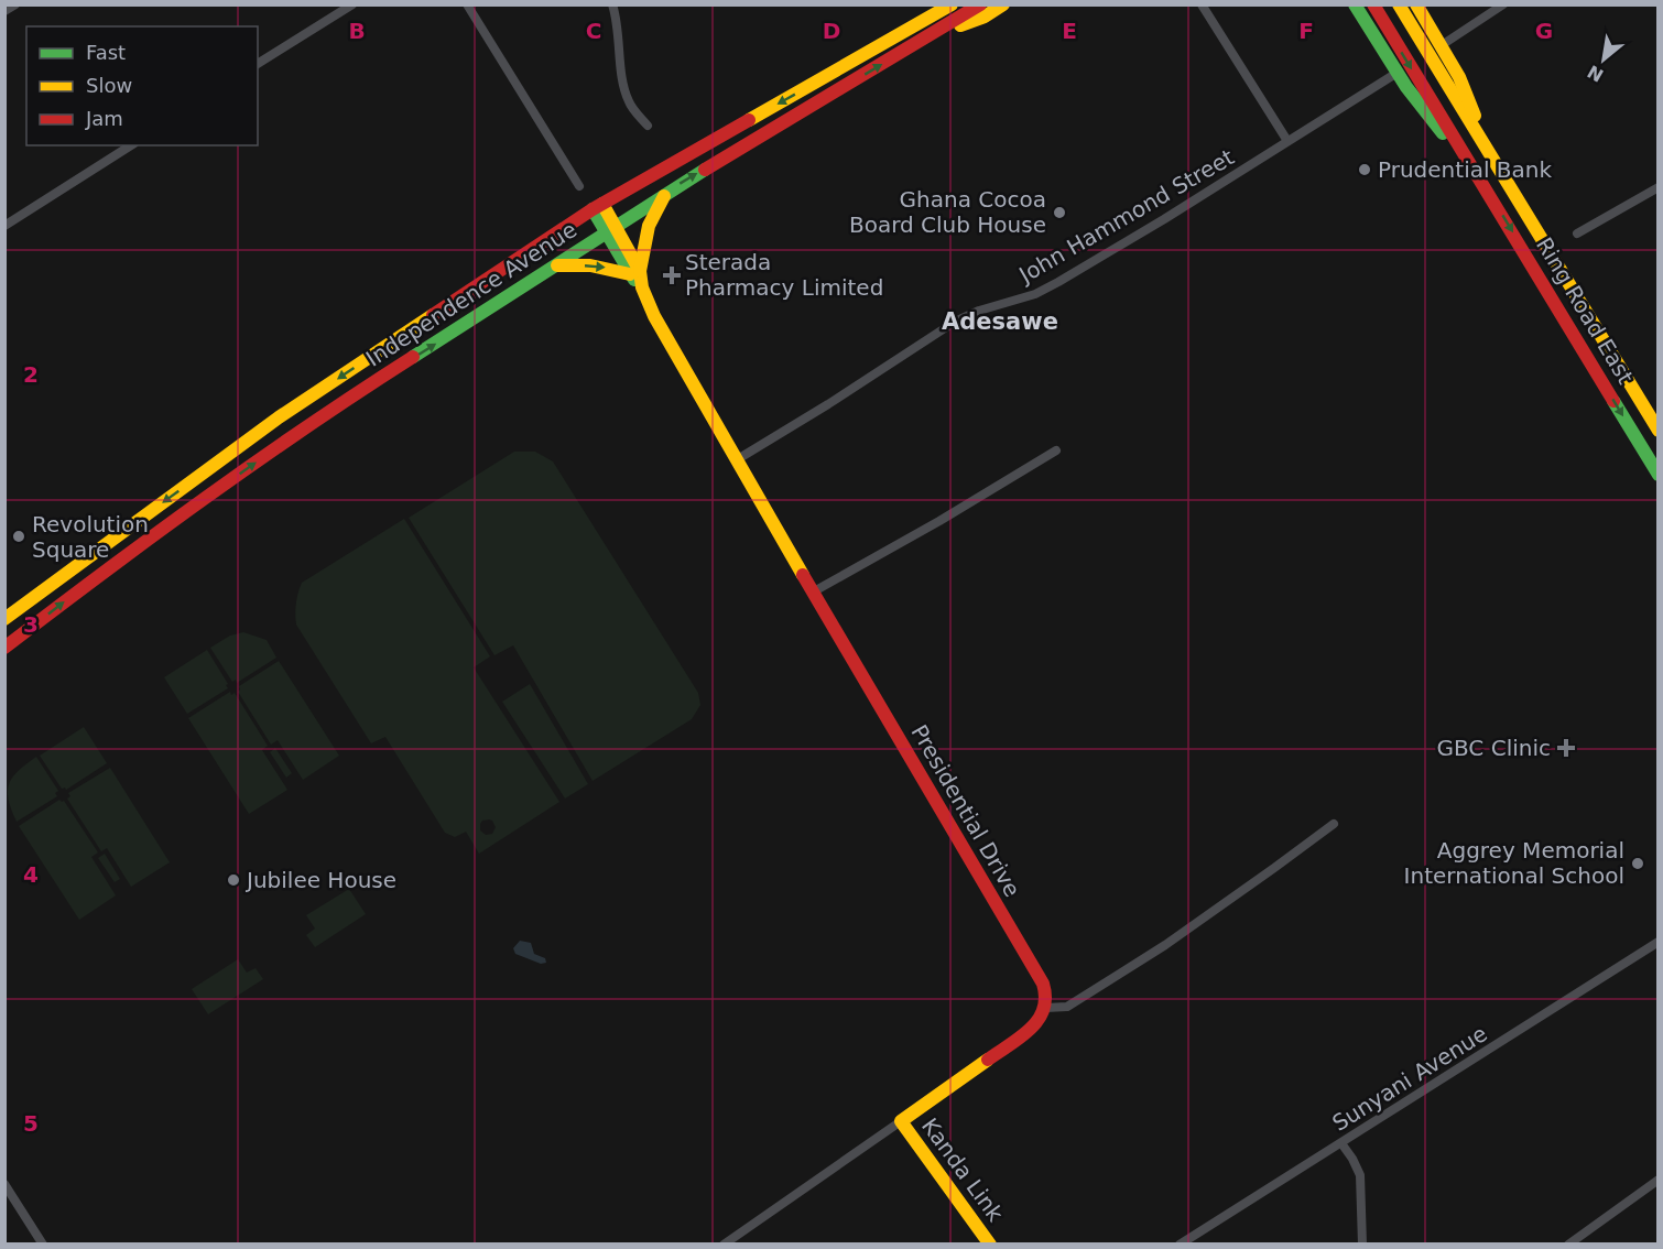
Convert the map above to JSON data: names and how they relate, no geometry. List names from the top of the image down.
{
  "streets": {
    "main road": [
      "Independence Avenue",
      "Ring Road East",
      "Presidential Drive",
      "Kanda Link"
    ],
    "street": ["John Hammond Street", "Sunyani Avenue"]
  },
  "crossings": [
    ["John Hammond Street", "Presidential Drive"],
    ["Independence Avenue", "Presidential Drive"]
  ],
  "districts": ["Adesawe"],
  "places": {
    "other": [
      "Prudential Bank",
      "Ghana Cocoa Board Club House",
      "Revolution Square",
      "Aggrey Memorial International School",
      "Jubilee House"
    ],
    "health": ["Sterada Pharmacy Limited", "GBC Clinic"]
  },
  "legend": ["Fast", "Slow", "Jam"],
  "north": "bottom left",
  "grid": {
    "columns": [
      "B",
      "C",
      "D",
      "E",
      "F",
      "G"
    ],
    "rows": [
      "2",
      "3",
      "4",
      "5"
    ]
  }
}
